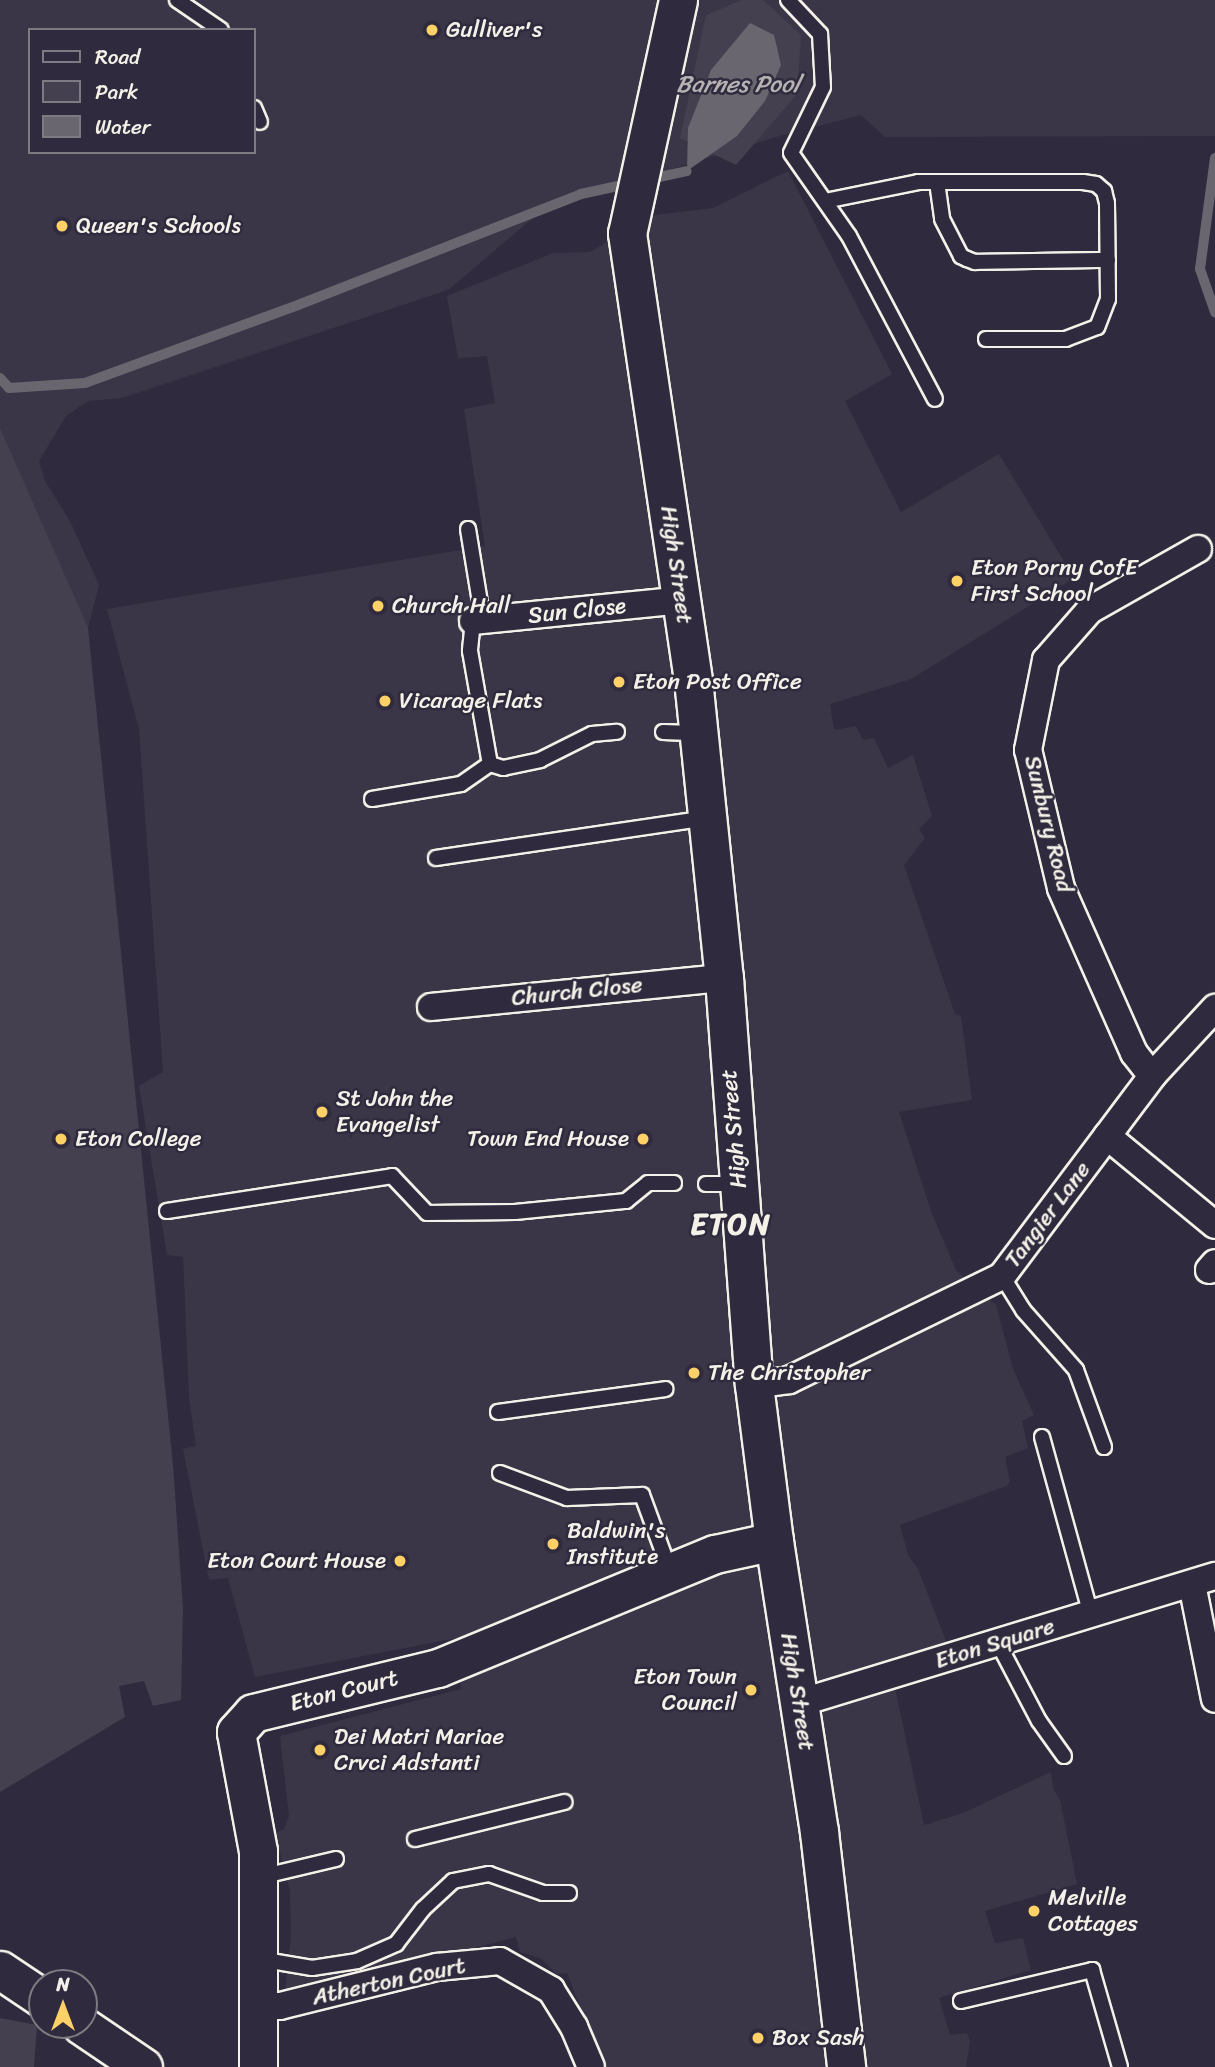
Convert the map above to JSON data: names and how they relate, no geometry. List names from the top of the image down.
{
  "streets": {
    "main road": ["High Street", "Eton Court"],
    "street": [
      "Sun Close",
      "Sunbury Road",
      "Church Close",
      "Tangier Lane",
      "Eton Square",
      "Atherton Court"
    ]
  },
  "crossings": [
    ["High Street", "Sun Close"],
    ["High Street", "Church Close"],
    ["High Street", "Tangier Lane"],
    ["High Street", "Eton Square"],
    ["High Street", "Eton Court"],
    ["Sunbury Road", "Tangier Lane"],
    ["Eton Court", "Atherton Court"]
  ],
  "districts": ["ETON"],
  "water": ["Barnes Pool"],
  "places": [
    "Gulliver's",
    "Queen's Schools",
    "Eton Porny CofE First School",
    "Church Hall",
    "Eton Post Office",
    "Vicarage Flats",
    "St John the Evangelist",
    "Eton College",
    "Town End House",
    "The Christopher",
    "Baldwin's Institute",
    "Eton Court House",
    "Eton Town Council",
    "Dei Matri Mariae Crvci Adstanti",
    "Melville Cottages",
    "Box Sash"
  ],
  "legend": ["Road", "Park", "Water"],
  "north": "top"
}
